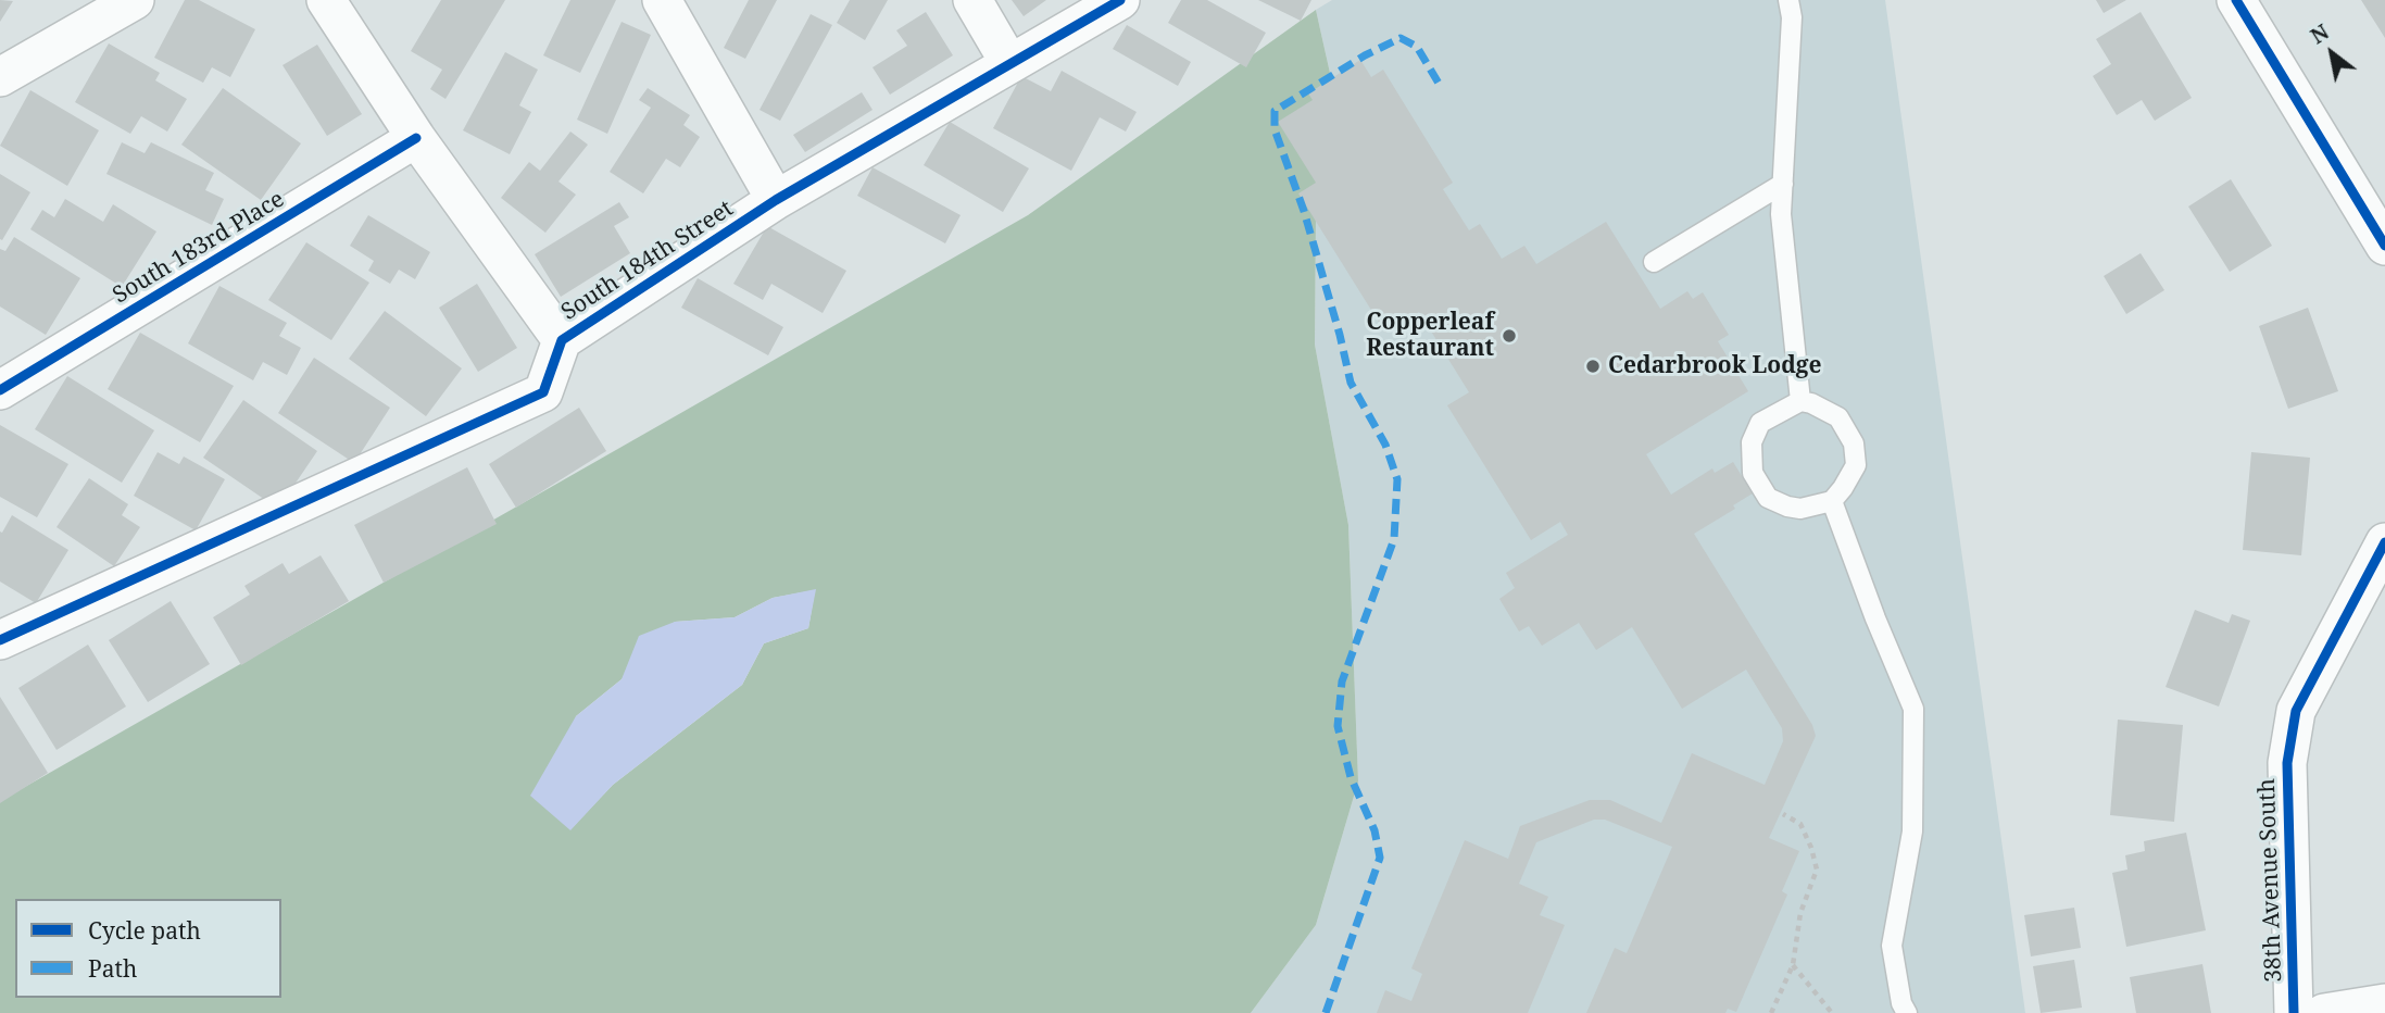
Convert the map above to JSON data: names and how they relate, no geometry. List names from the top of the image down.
{
  "streets": {
    "street": ["South 183rd Place", "South 184th Street", "38th Avenue South"]
  },
  "places": ["Copperleaf Restaurant", "Cedarbrook Lodge"],
  "legend": ["Cycle path", "Path"],
  "north": "top left"
}
